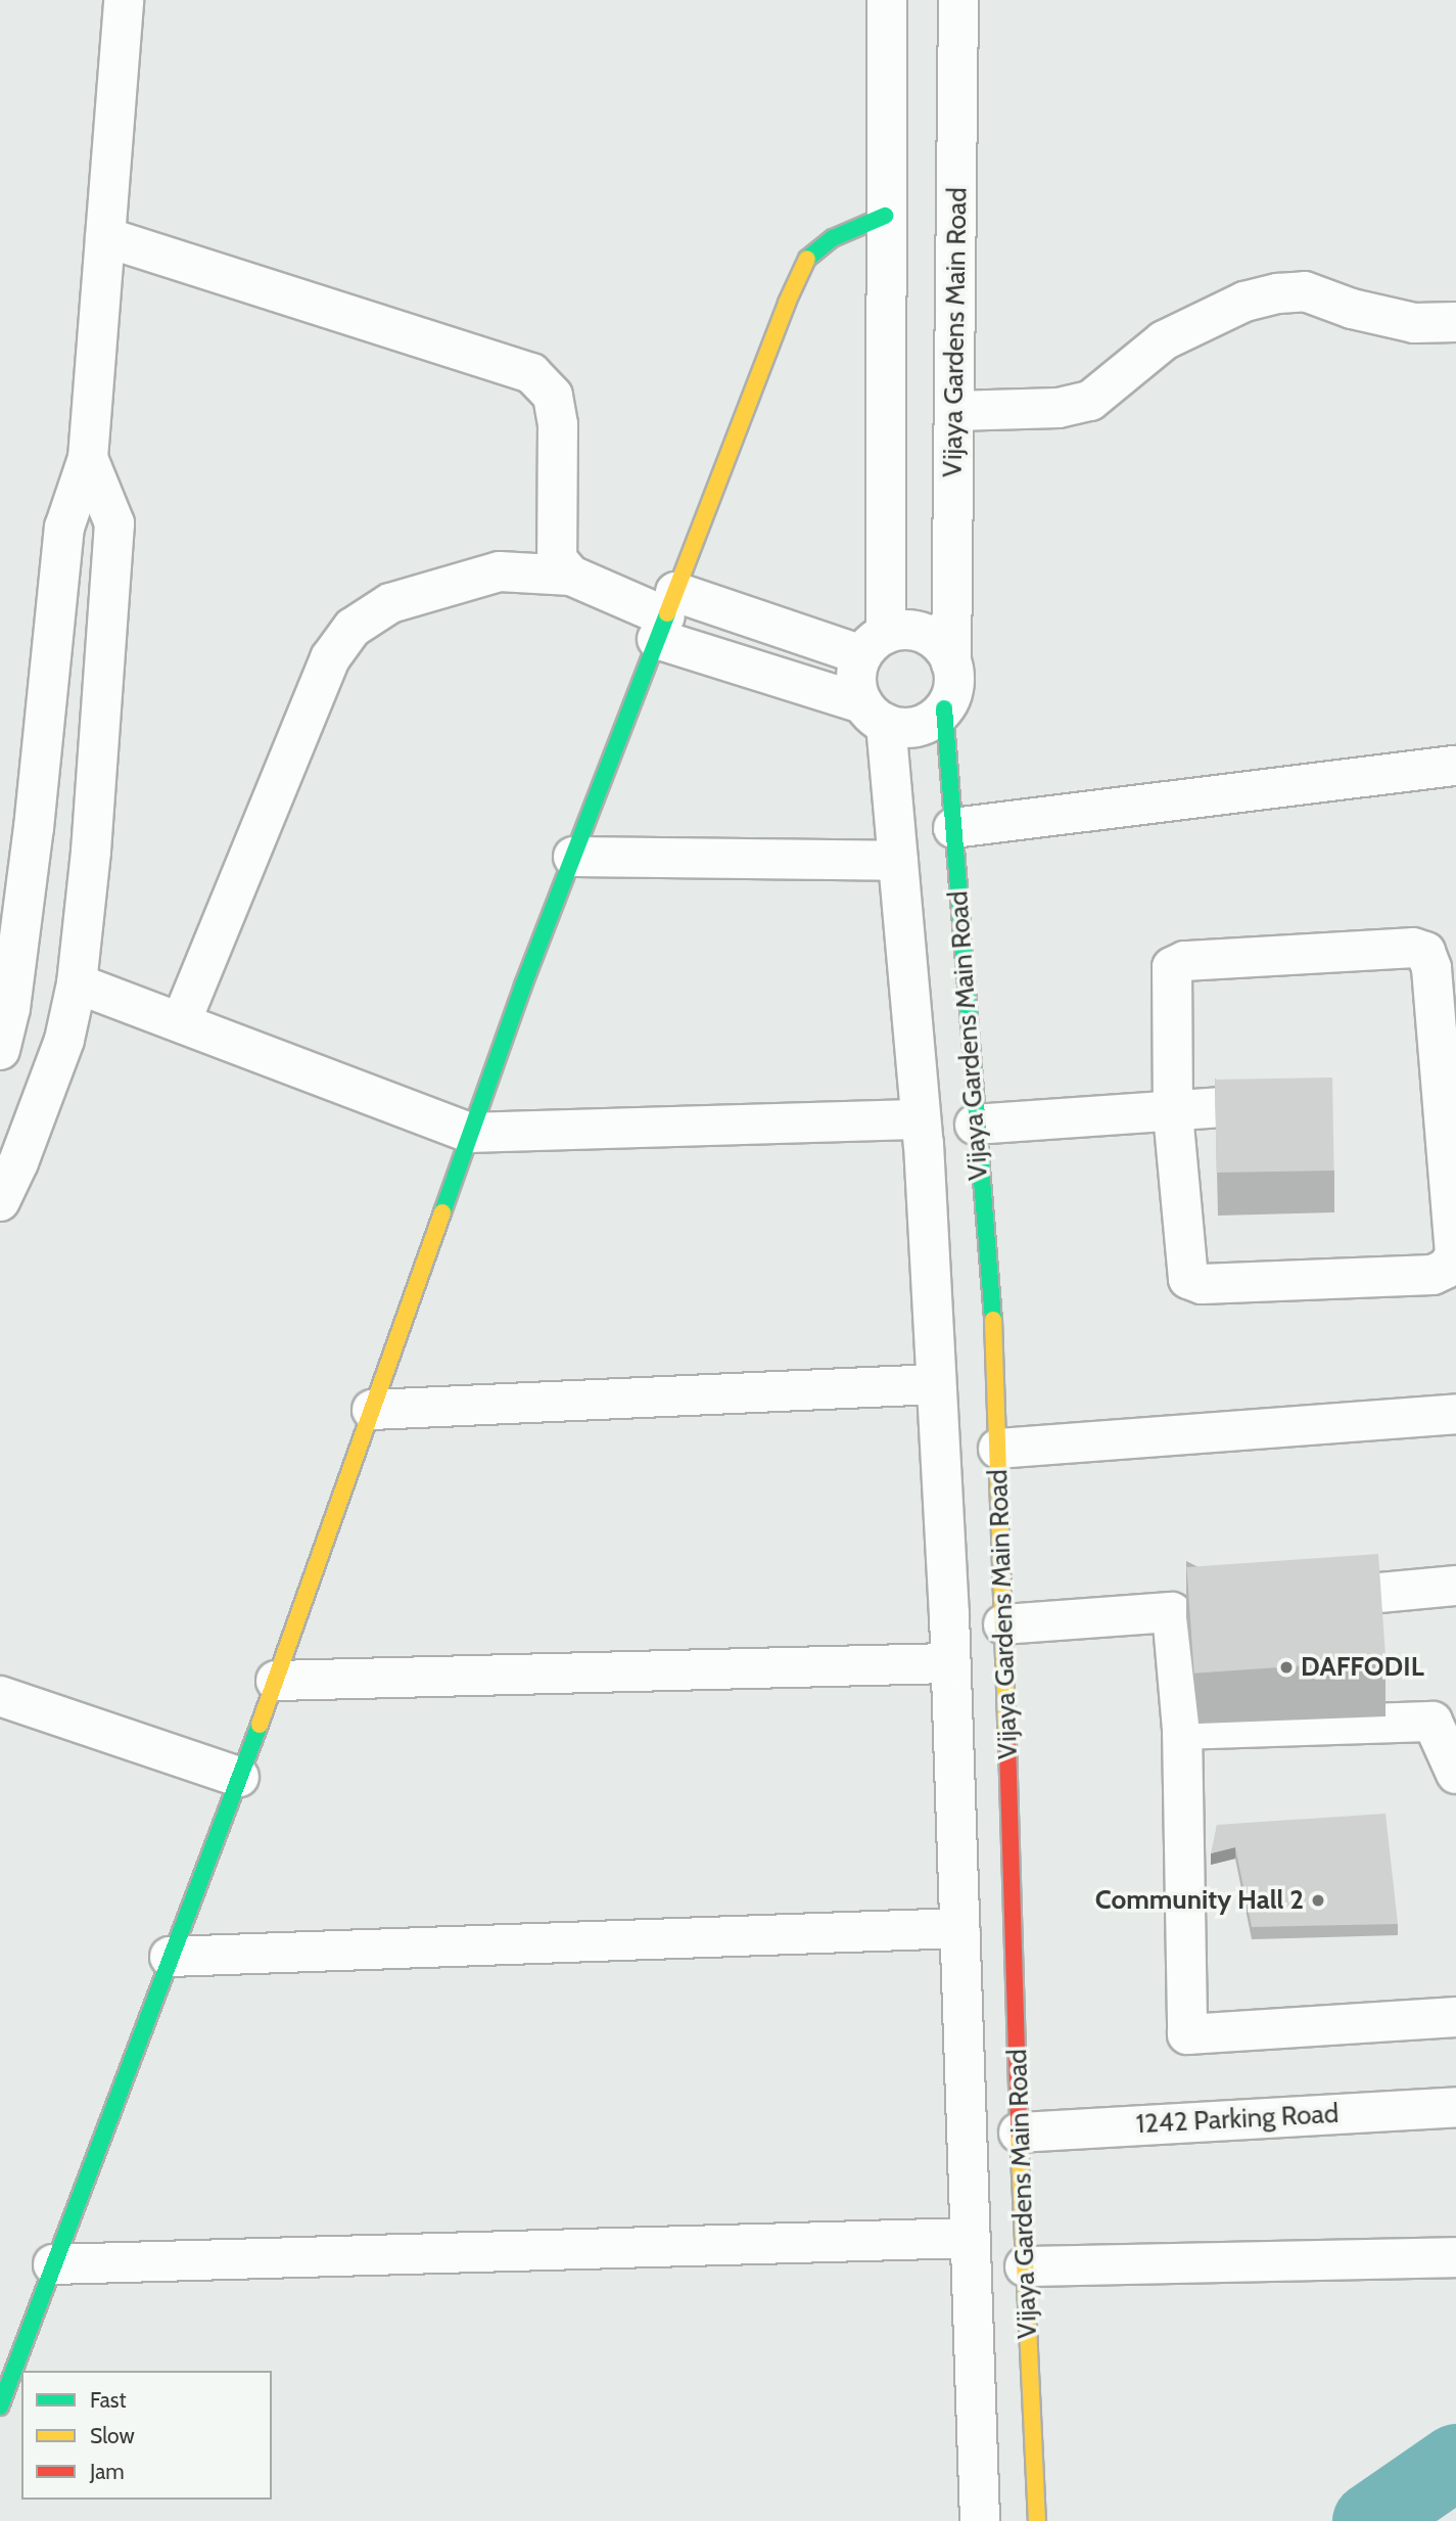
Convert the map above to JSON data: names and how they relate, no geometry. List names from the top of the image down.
{
  "streets": {
    "street": ["Vijaya Gardens Main Road", "1242 Parking Road"]
  },
  "crossings": [
    ["Vijaya Gardens Main Road", "1242 Parking Road"]
  ],
  "places": ["DAFFODIL", "Community Hall 2"],
  "legend": ["Fast", "Slow", "Jam"]
}
